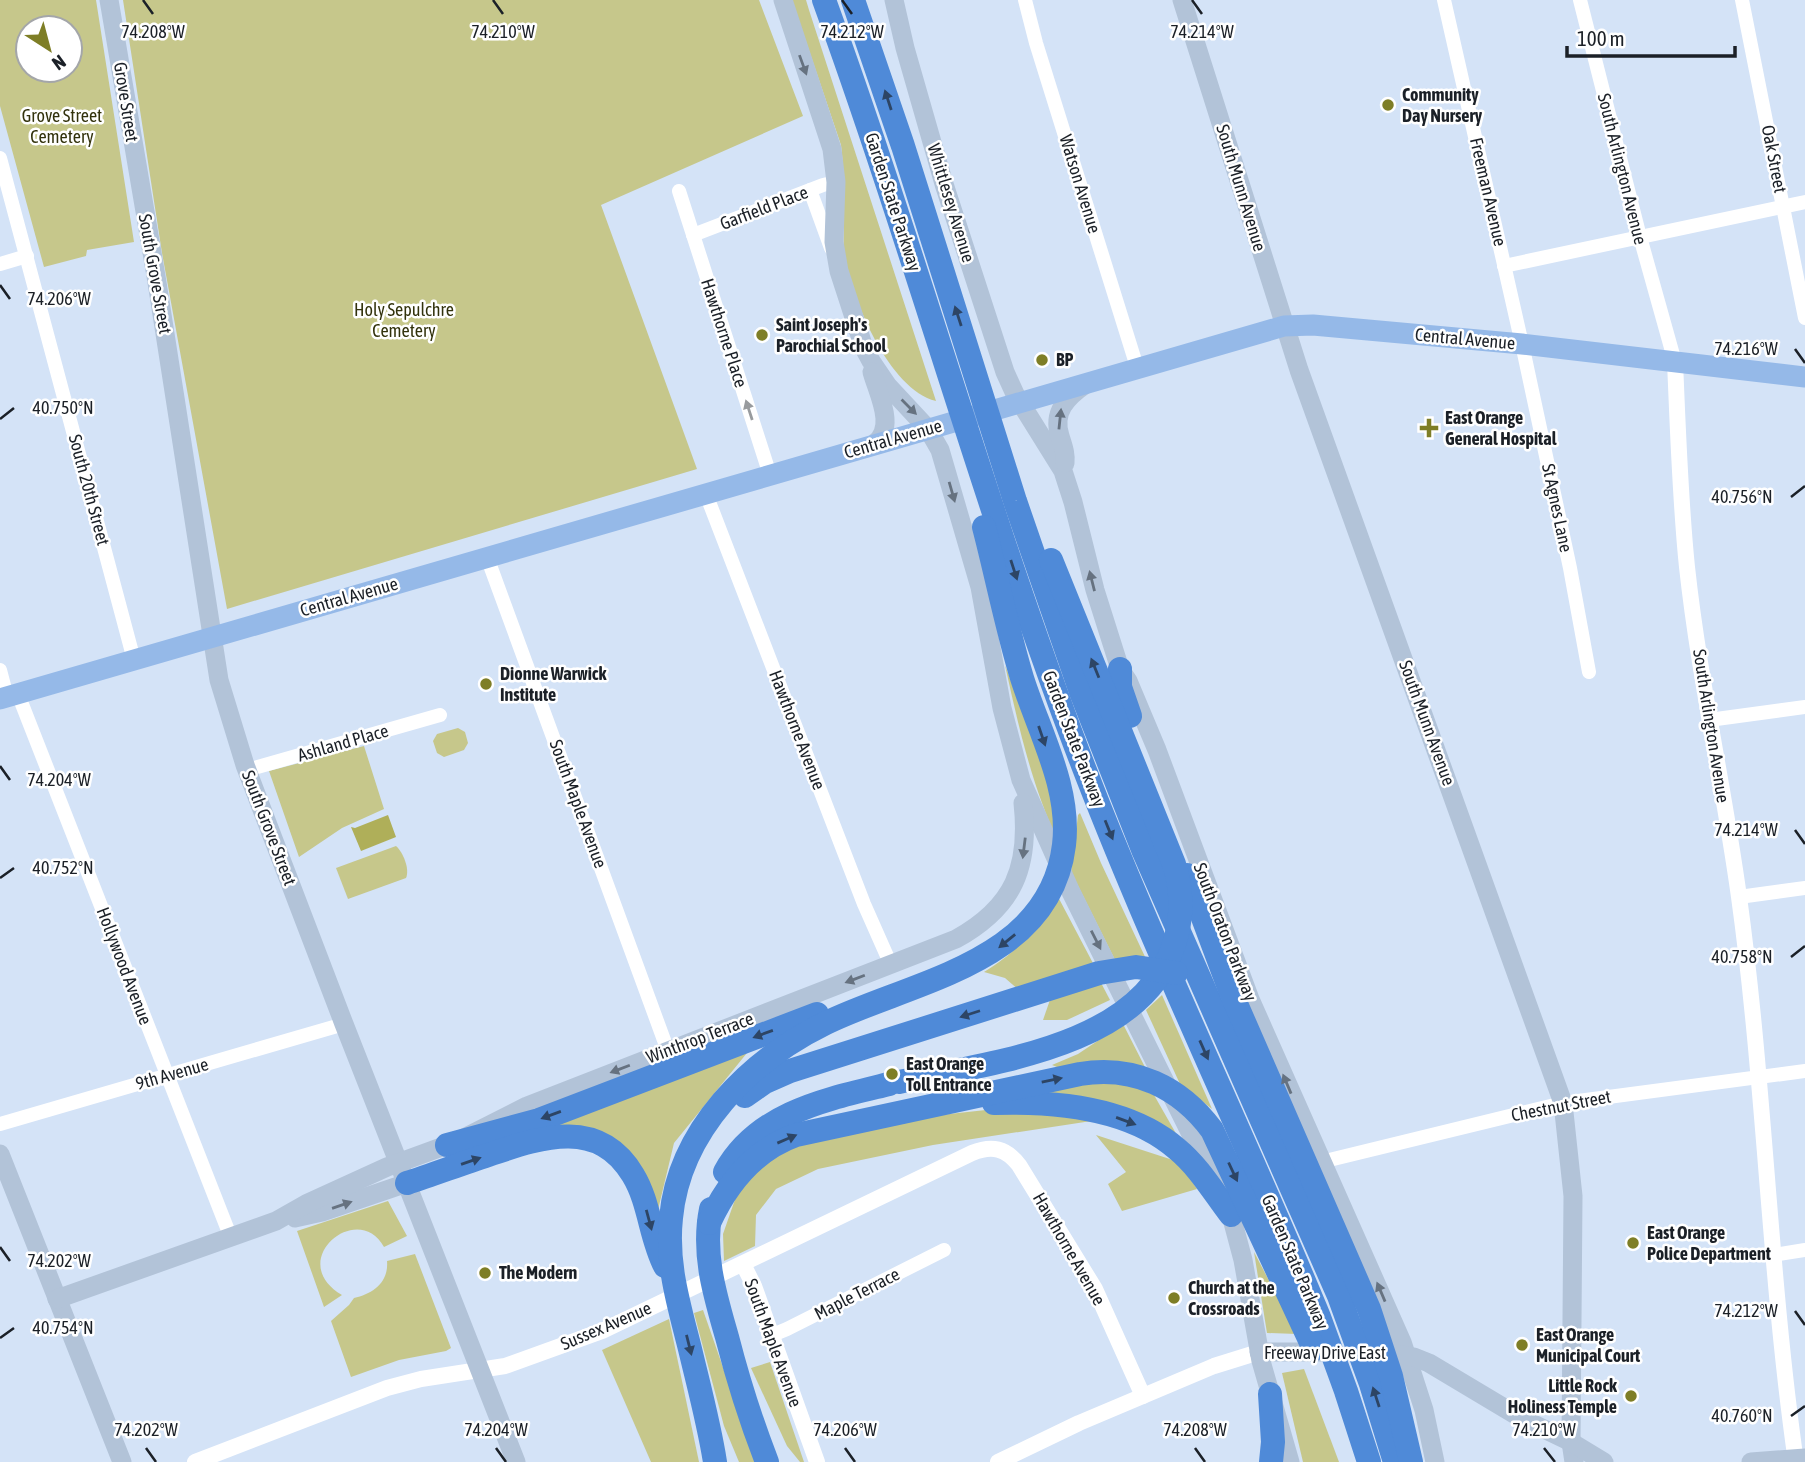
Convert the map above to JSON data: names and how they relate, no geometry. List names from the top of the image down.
{
  "streets": {
    "highway": ["Garden State Parkway"],
    "main road": [
      "Grove Street",
      "South Munn Avenue",
      "Whittlesey Avenue",
      "South Grove Street",
      "Central Avenue",
      "South Oraton Parkway",
      "Winthrop Terrace",
      "Freeway Drive East"
    ],
    "street": [
      "Oak Street",
      "South Arlington Avenue",
      "Watson Avenue",
      "Freeman Avenue",
      "Garfield Place",
      "Hawthorne Place",
      "South 20th Street",
      "St Agnes Lane",
      "Hawthorne Avenue",
      "Ashland Place",
      "South Maple Avenue",
      "Hollywood Avenue",
      "9th Avenue",
      "Chestnut Street",
      "Maple Terrace",
      "Sussex Avenue"
    ]
  },
  "crossings": [
    ["Grove Street", "South Grove Street"],
    ["South Arlington Avenue", "Central Avenue"],
    ["South Arlington Avenue", "Chestnut Street"],
    ["Watson Avenue", "Central Avenue"],
    ["South Munn Avenue", "Central Avenue"],
    ["South Munn Avenue", "Chestnut Street"],
    ["South Munn Avenue", "Freeway Drive East"],
    ["Freeman Avenue", "Central Avenue"],
    ["Freeman Avenue", "St Agnes Lane"],
    ["Whittlesey Avenue", "Central Avenue"],
    ["Whittlesey Avenue", "South Oraton Parkway"],
    ["Garfield Place", "Hawthorne Place"],
    ["South Grove Street", "Central Avenue"],
    ["South Grove Street", "Ashland Place"],
    ["South Grove Street", "Winthrop Terrace"],
    ["South Grove Street", "9th Avenue"],
    ["South Grove Street", "Sussex Avenue"],
    ["Hawthorne Place", "Central Avenue"],
    ["Central Avenue", "South 20th Street"],
    ["Central Avenue", "St Agnes Lane"],
    ["Central Avenue", "Hawthorne Avenue"],
    ["Central Avenue", "South Maple Avenue"],
    ["Central Avenue", "South Oraton Parkway"],
    ["Central Avenue", "Hollywood Avenue"],
    ["Hawthorne Avenue", "Winthrop Terrace"],
    ["Hawthorne Avenue", "Sussex Avenue"],
    ["Hawthorne Avenue", "Freeway Drive East"],
    ["South Maple Avenue", "Winthrop Terrace"],
    ["South Maple Avenue", "Maple Terrace"],
    ["South Maple Avenue", "Sussex Avenue"],
    ["South Oraton Parkway", "Chestnut Street"],
    ["South Oraton Parkway", "Freeway Drive East"],
    ["Hollywood Avenue", "Winthrop Terrace"],
    ["Hollywood Avenue", "9th Avenue"]
  ],
  "one_way": ["Hawthorne Place", "Winthrop Terrace"],
  "parks": ["Grove Street Cemetery", "Holy Sepulchre Cemetery"],
  "places": {
    "other": [
      "Community Day Nursery",
      "Saint Joseph's Parochial School",
      "BP",
      "Dionne Warwick Institute",
      "East Orange Toll Entrance",
      "East Orange Police Department",
      "The Modern",
      "Church at the Crossroads",
      "East Orange Municipal Court",
      "Little Rock Holiness Temple"
    ],
    "health": ["East Orange General Hospital"]
  },
  "scale_bar": "100 m",
  "north": "bottom right",
  "coordinates": [
    "74.208°W",
    "74.210°W",
    "74.212°W",
    "74.214°W",
    "74.206°W",
    "74.216°W",
    "40.750°N",
    "40.756°N",
    "74.204°W",
    "40.752°N",
    "40.758°N",
    "74.202°W",
    "40.754°N",
    "40.760°N"
  ]
}
